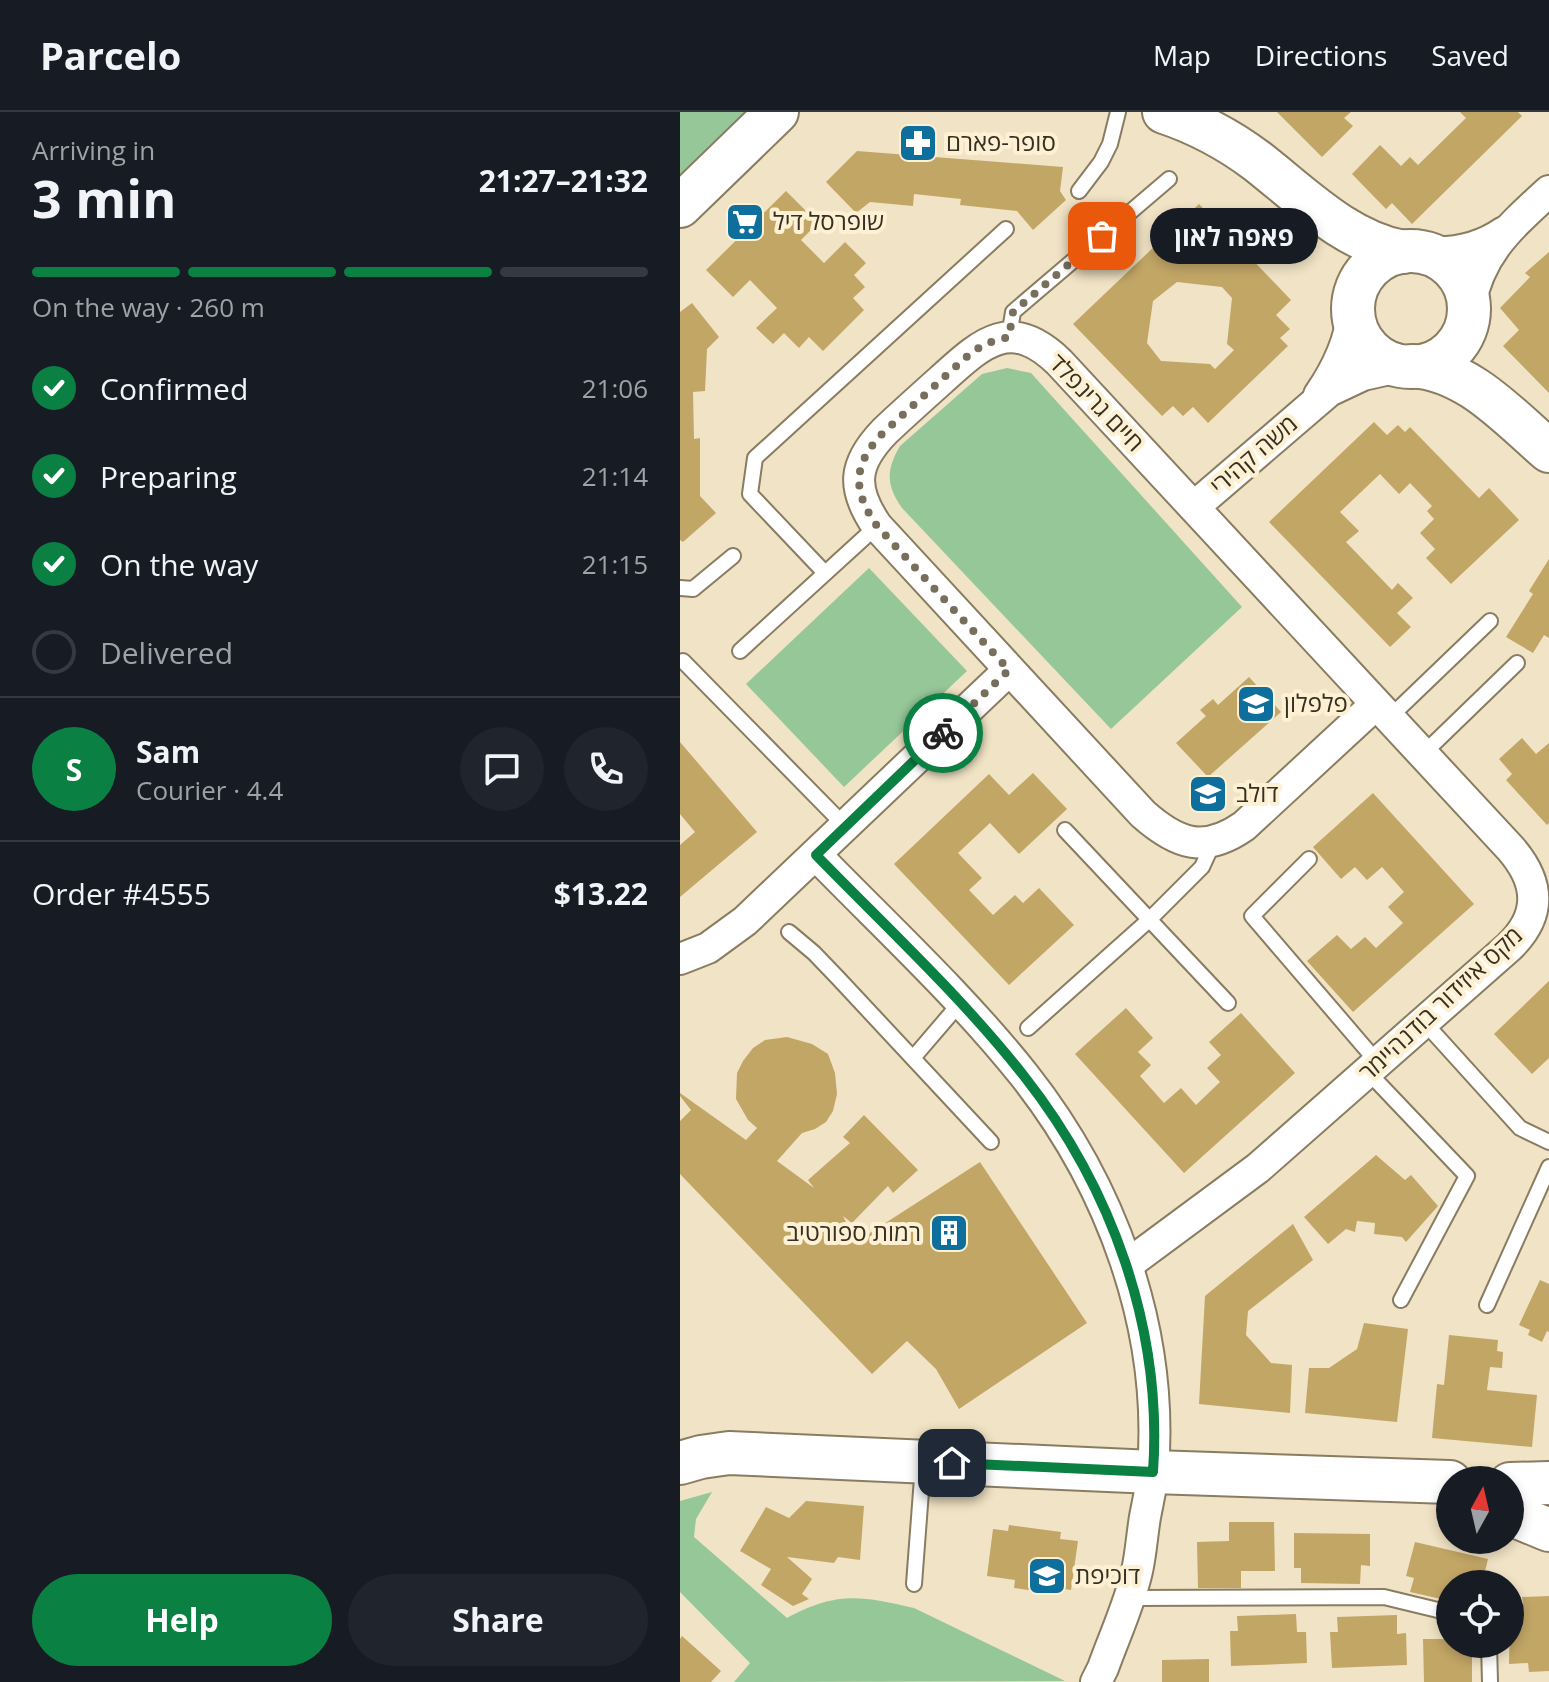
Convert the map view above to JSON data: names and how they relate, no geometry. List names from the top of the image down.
{
  "streets": {
    "street": ["חיים גרינפלד", "משה קהירי", "מקס איזידור בודנהיימר"]
  },
  "crossings": [
    ["חיים גרינפלד", "משה קהירי"],
    ["חיים גרינפלד", "מקס איזידור בודנהיימר"]
  ],
  "places": {
    "pharmacy": ["סופר-פארם"],
    "supermarket": ["שופרסל דיל"],
    "other": ["פאפה לאון"],
    "school or university": ["פלפלון", "דולב", "דוכיפת"],
    "building": ["רמות ספורטיב"]
  },
  "north": "top",
  "page": {
    "header": "Parcelo",
    "nav": ["Map", "Directions", "Saved"],
    "heading": ["3 min", "Arriving in", "21:27–21:32"],
    "panel": [
      "Sam",
      "Courier · 4.4",
      "Order #4555",
      "$13.22"
    ],
    "bubble": "פאפה לאון",
    "bar": "On the way · 260 m",
    "list": [
      ["Confirmed", "21:06"],
      ["Preparing", "21:14"],
      ["On the way", "21:15"],
      "Delivered"
    ],
    "round": "S",
    "buttons": ["Help", "Share"]
  }
}
